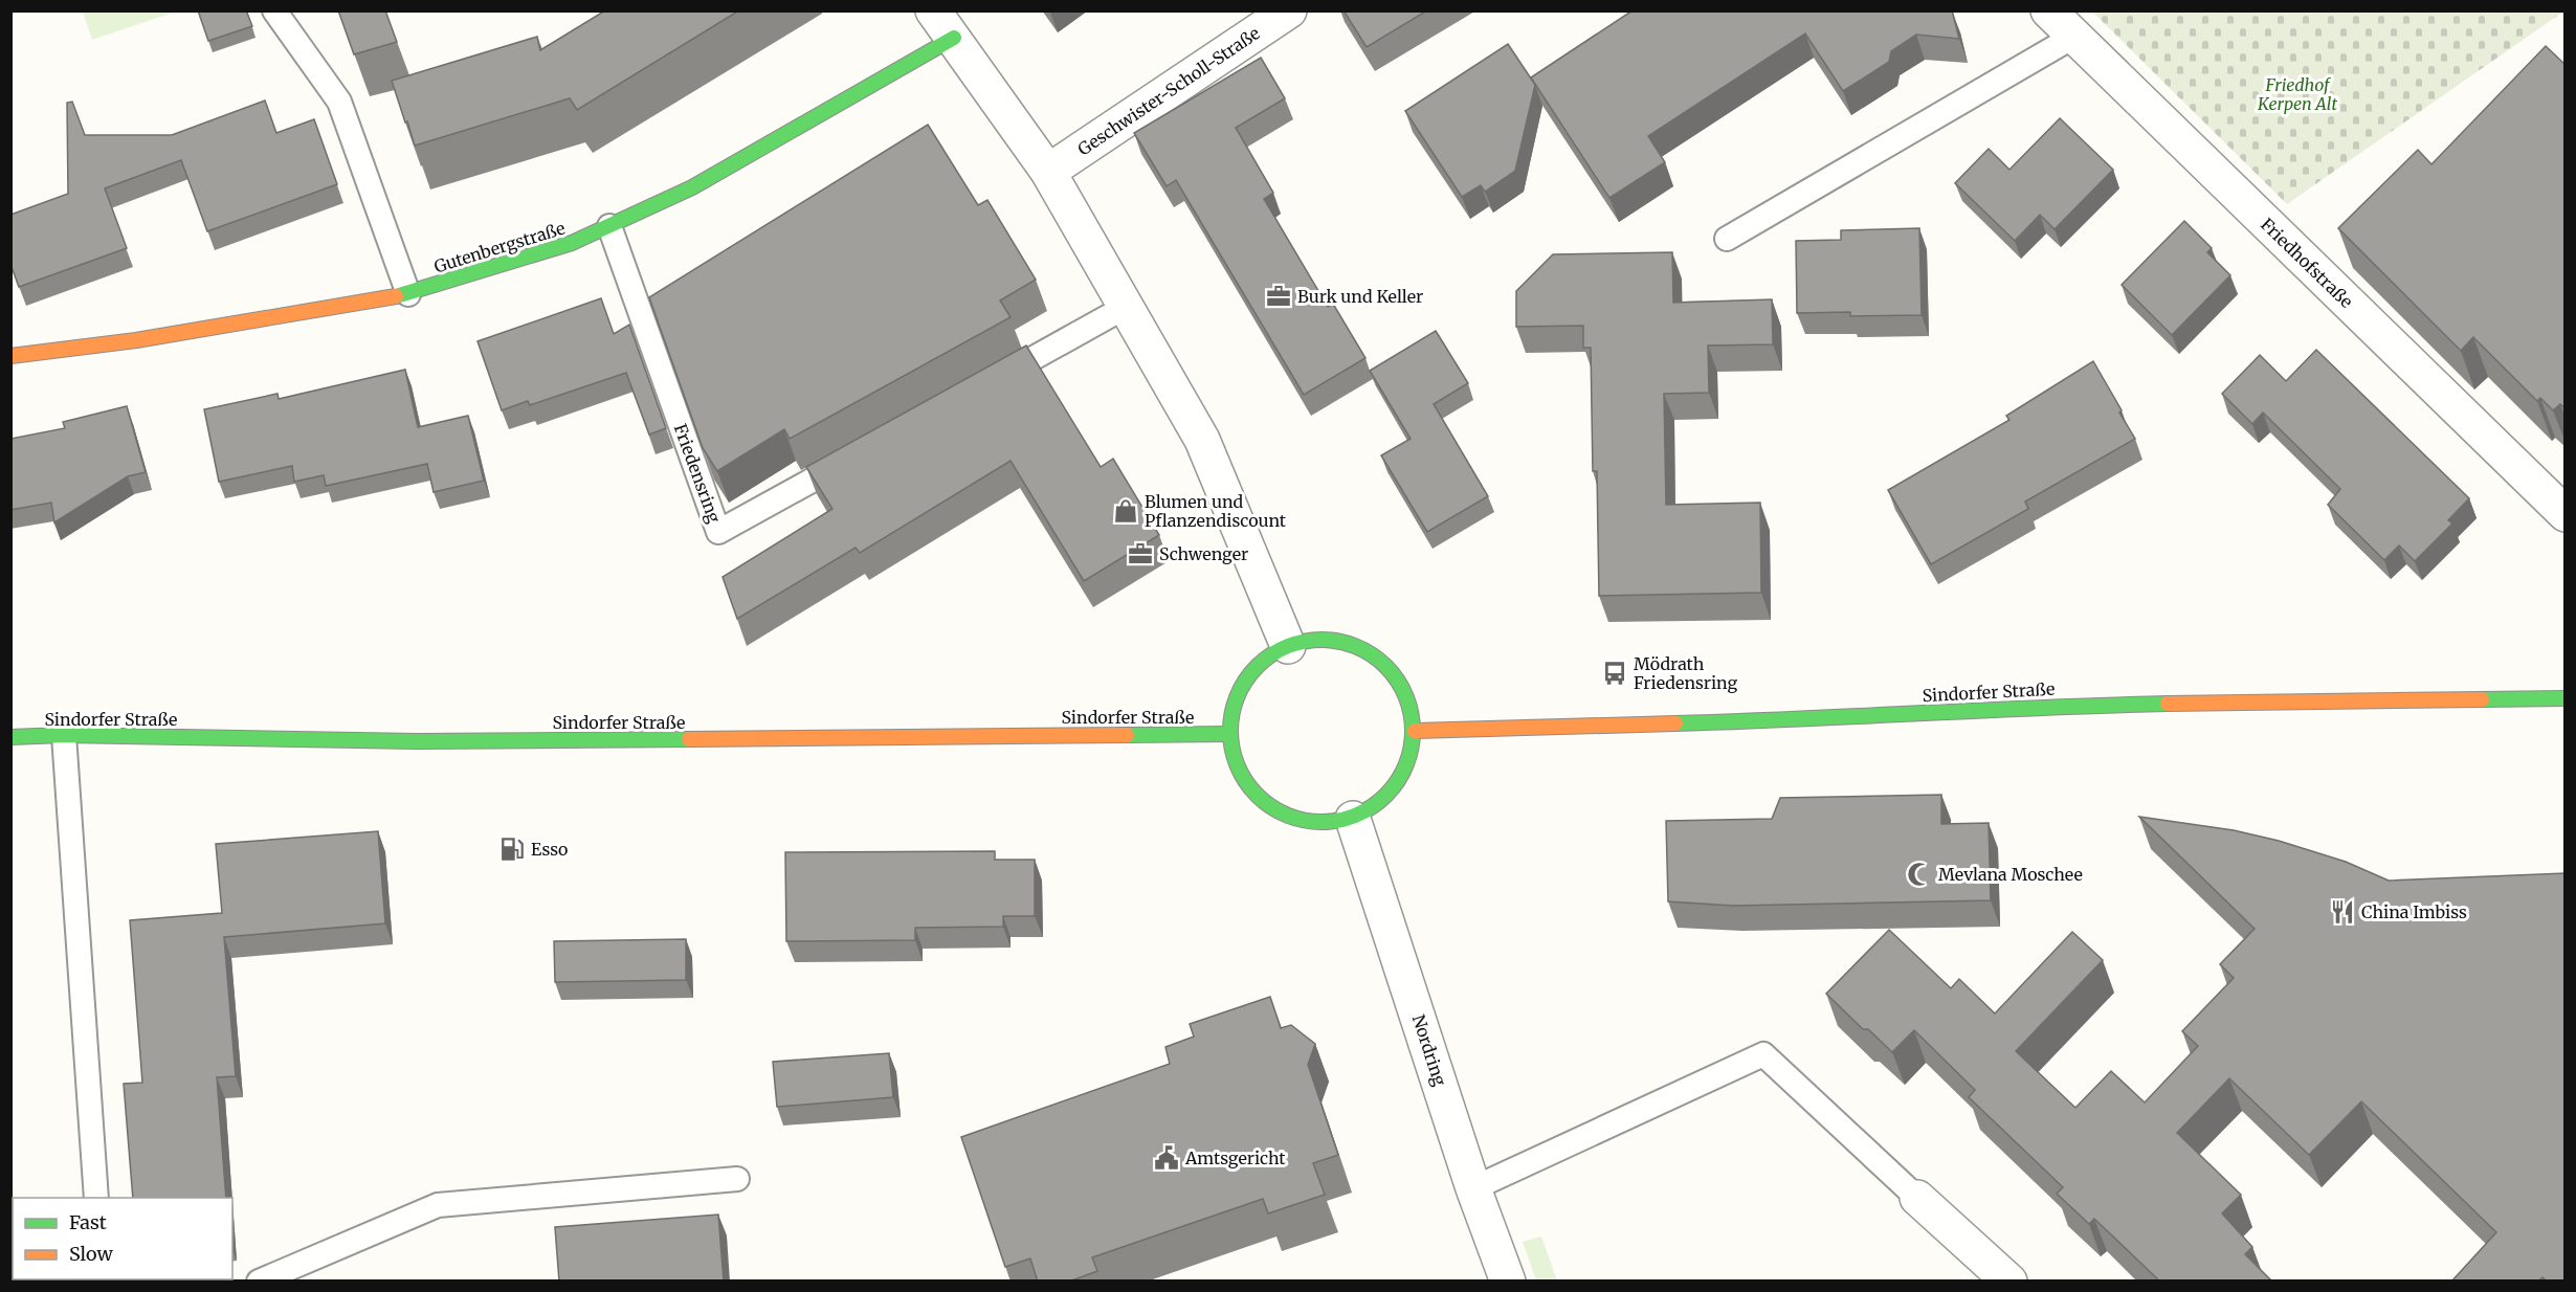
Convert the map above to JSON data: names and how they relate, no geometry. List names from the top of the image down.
{
  "streets": {
    "street": [
      "Geschwister-Scholl-Straße",
      "Gutenbergstraße",
      "Friedhofstraße",
      "Sindorfer Straße",
      "Nordring"
    ],
    "lane": ["Friedensring"]
  },
  "crossings": [
    ["Gutenbergstraße", "Friedensring"],
    ["Sindorfer Straße", "Nordring"]
  ],
  "parks": ["Friedhof Kerpen Alt"],
  "places": {
    "office": ["Burk und Keller", "Schwenger"],
    "shop": ["Blumen und Pflanzendiscount"],
    "bus stop": ["Mödrath Friedensring"],
    "fuel station": ["Esso"],
    "mosque": ["Mevlana Moschee"],
    "restaurant": ["China Imbiss"],
    "public building": ["Amtsgericht"]
  },
  "legend": ["Fast", "Slow"]
}
